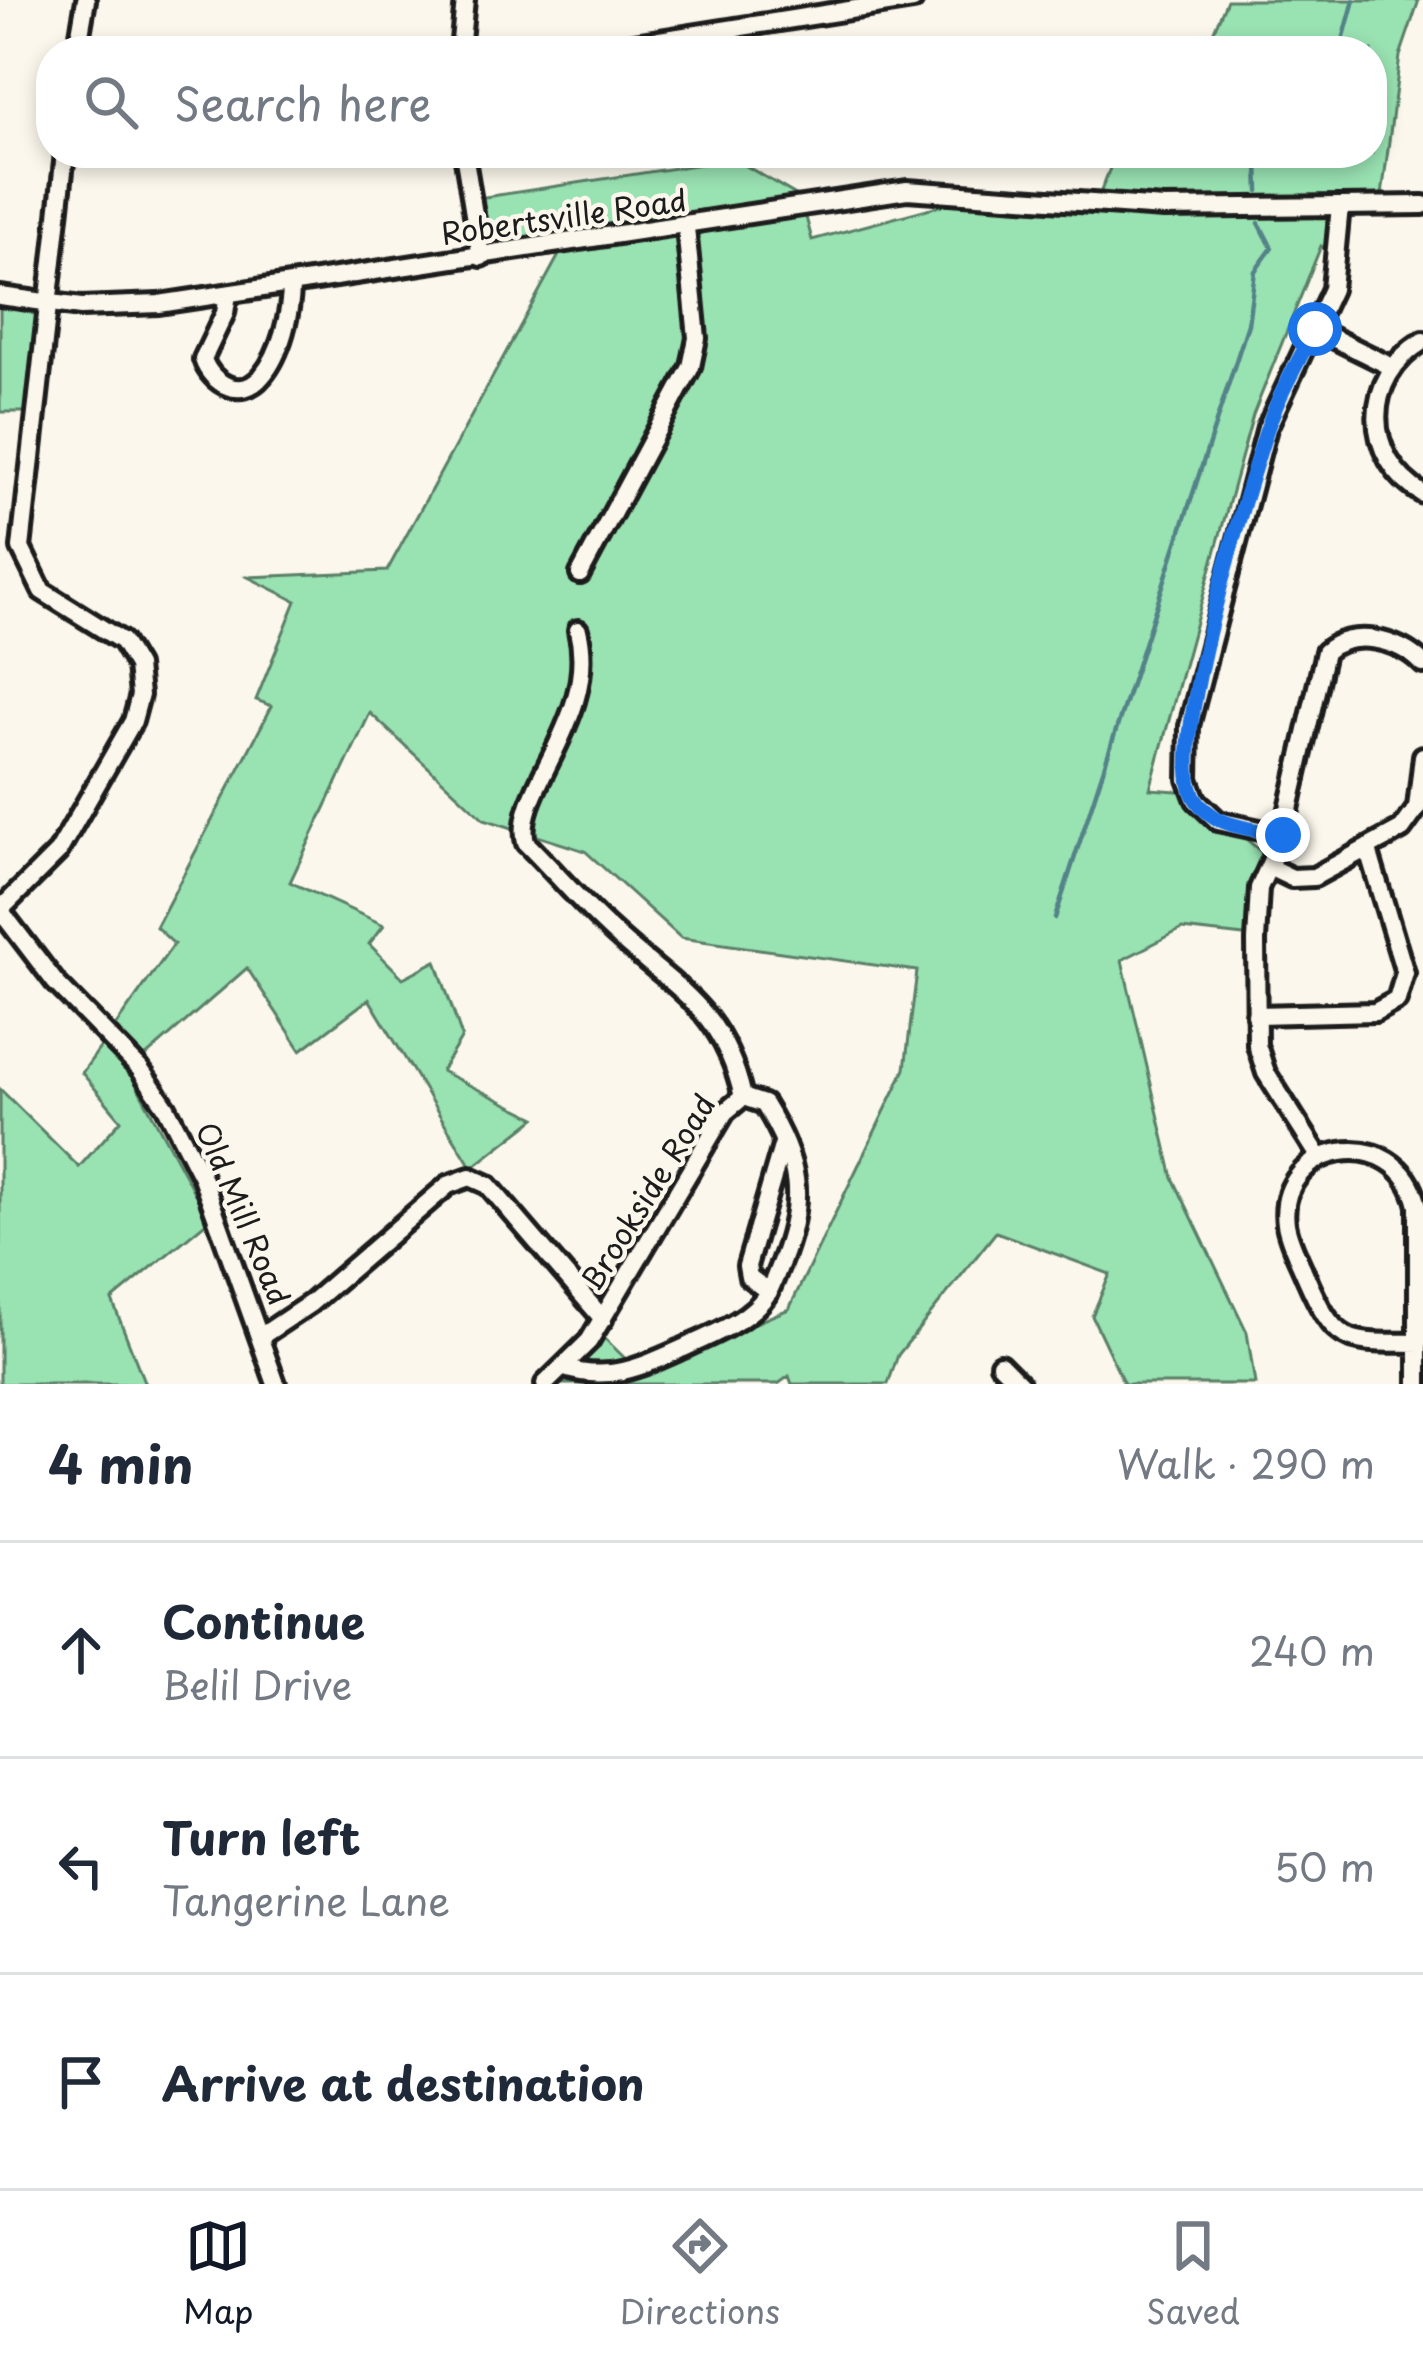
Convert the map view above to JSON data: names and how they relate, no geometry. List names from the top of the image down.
{
  "streets": {
    "street": ["Robertsville Road", "Brookside Road", "Old Mill Road"]
  },
  "page": {
    "search": "Search here",
    "heading": ["4 min", "Walk · 290 m"],
    "list": [
      ["Continue", "Belil Drive", "240 m"],
      ["Turn left", "Tangerine Lane", "50 m"],
      "Arrive at destination"
    ],
    "nav": ["Map", "Directions", "Saved"]
  }
}
